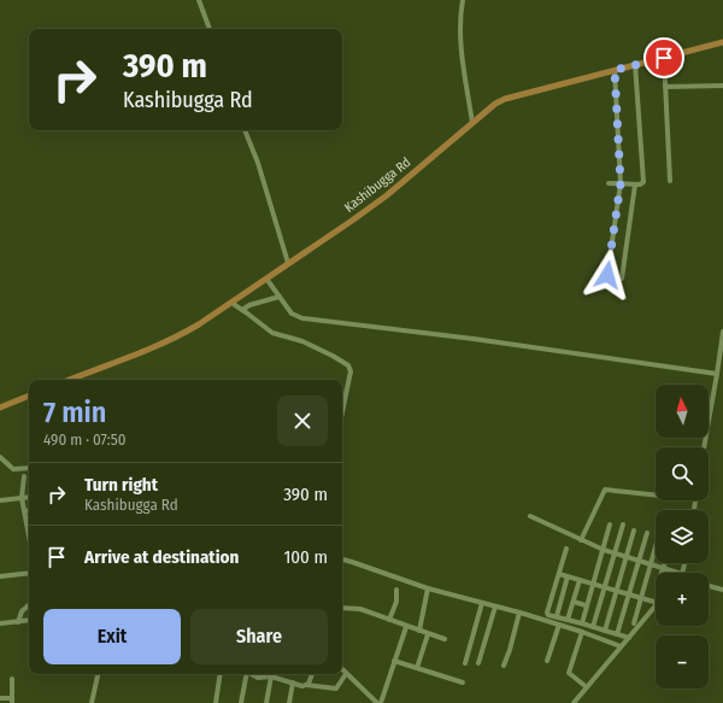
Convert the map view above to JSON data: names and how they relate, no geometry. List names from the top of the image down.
{
  "streets": {
    "main road": ["Kashibugga Rd"]
  },
  "north": "top",
  "page": {
    "turn": ["390 m", "Kashibugga Rd"],
    "heading": ["7 min", "490 m · 07:50"],
    "map_buttons": ["+", "−"],
    "list": [
      {
        "name": "Turn right",
        "note": "Kashibugga Rd",
        "value": "390 m"
      },
      {
        "name": "Arrive at destination",
        "value": "100 m"
      }
    ],
    "buttons": ["Exit", "Share"]
  }
}
